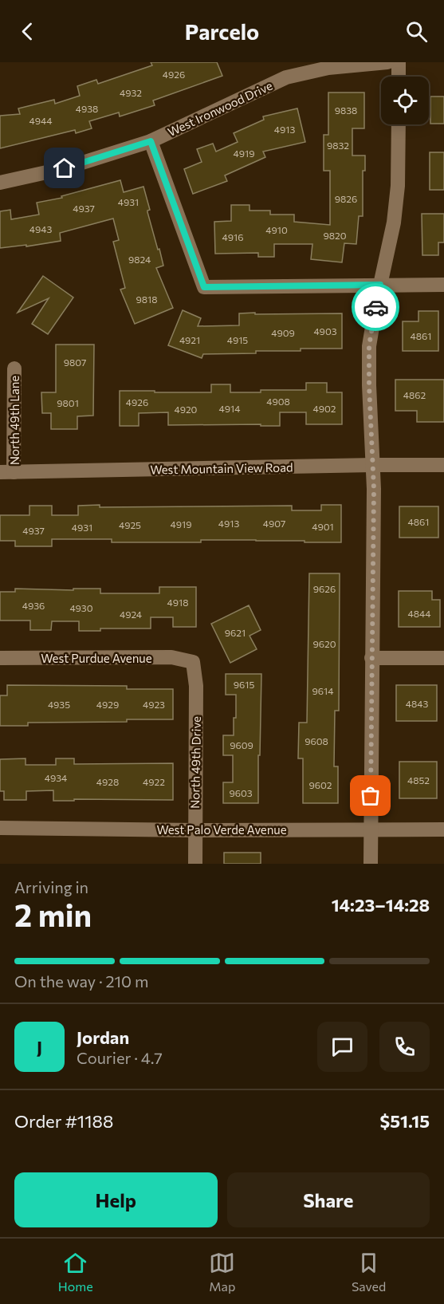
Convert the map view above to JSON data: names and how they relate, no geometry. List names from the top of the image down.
{
  "streets": {
    "street": [
      "West Ironwood Drive",
      "North 49th Lane",
      "West Mountain View Road",
      "West Purdue Avenue",
      "North 49th Drive",
      "West Palo Verde Avenue"
    ]
  },
  "crossings": [
    ["North 49th Lane", "West Mountain View Road"],
    ["West Purdue Avenue", "North 49th Drive"],
    ["North 49th Drive", "West Palo Verde Avenue"]
  ],
  "house_numbers": [
    "4926",
    "4932",
    "4938",
    "9838",
    "4944",
    "4913",
    "9832",
    "4919",
    "9826",
    "4931",
    "4937",
    "4943",
    "4910",
    "9820",
    "4916",
    "9824",
    "9818",
    "4903",
    "4909",
    "4861",
    "4921",
    "4915",
    "9807",
    "4862",
    "4908",
    "4926",
    "9801",
    "4914",
    "4902",
    "4920",
    "4861",
    "4913",
    "4907",
    "4919",
    "4925",
    "4901",
    "4931",
    "4937",
    "9626",
    "4918",
    "4936",
    "4930",
    "4844",
    "4924",
    "9621",
    "9620",
    "9615",
    "9614",
    "4843",
    "4935",
    "4929",
    "4923",
    "9608",
    "9609",
    "4934",
    "4852",
    "4928",
    "4922",
    "9602",
    "9603"
  ],
  "page": {
    "header": "Parcelo",
    "heading": ["2 min", "Arriving in", "14:23–14:28"],
    "panel": [
      "Jordan",
      "Courier · 4.7",
      "Order #1188",
      "$51.15"
    ],
    "bar": "On the way · 210 m",
    "round": "J",
    "buttons": ["Help", "Share"],
    "tabs": ["Home", "Map", "Saved"]
  }
}
